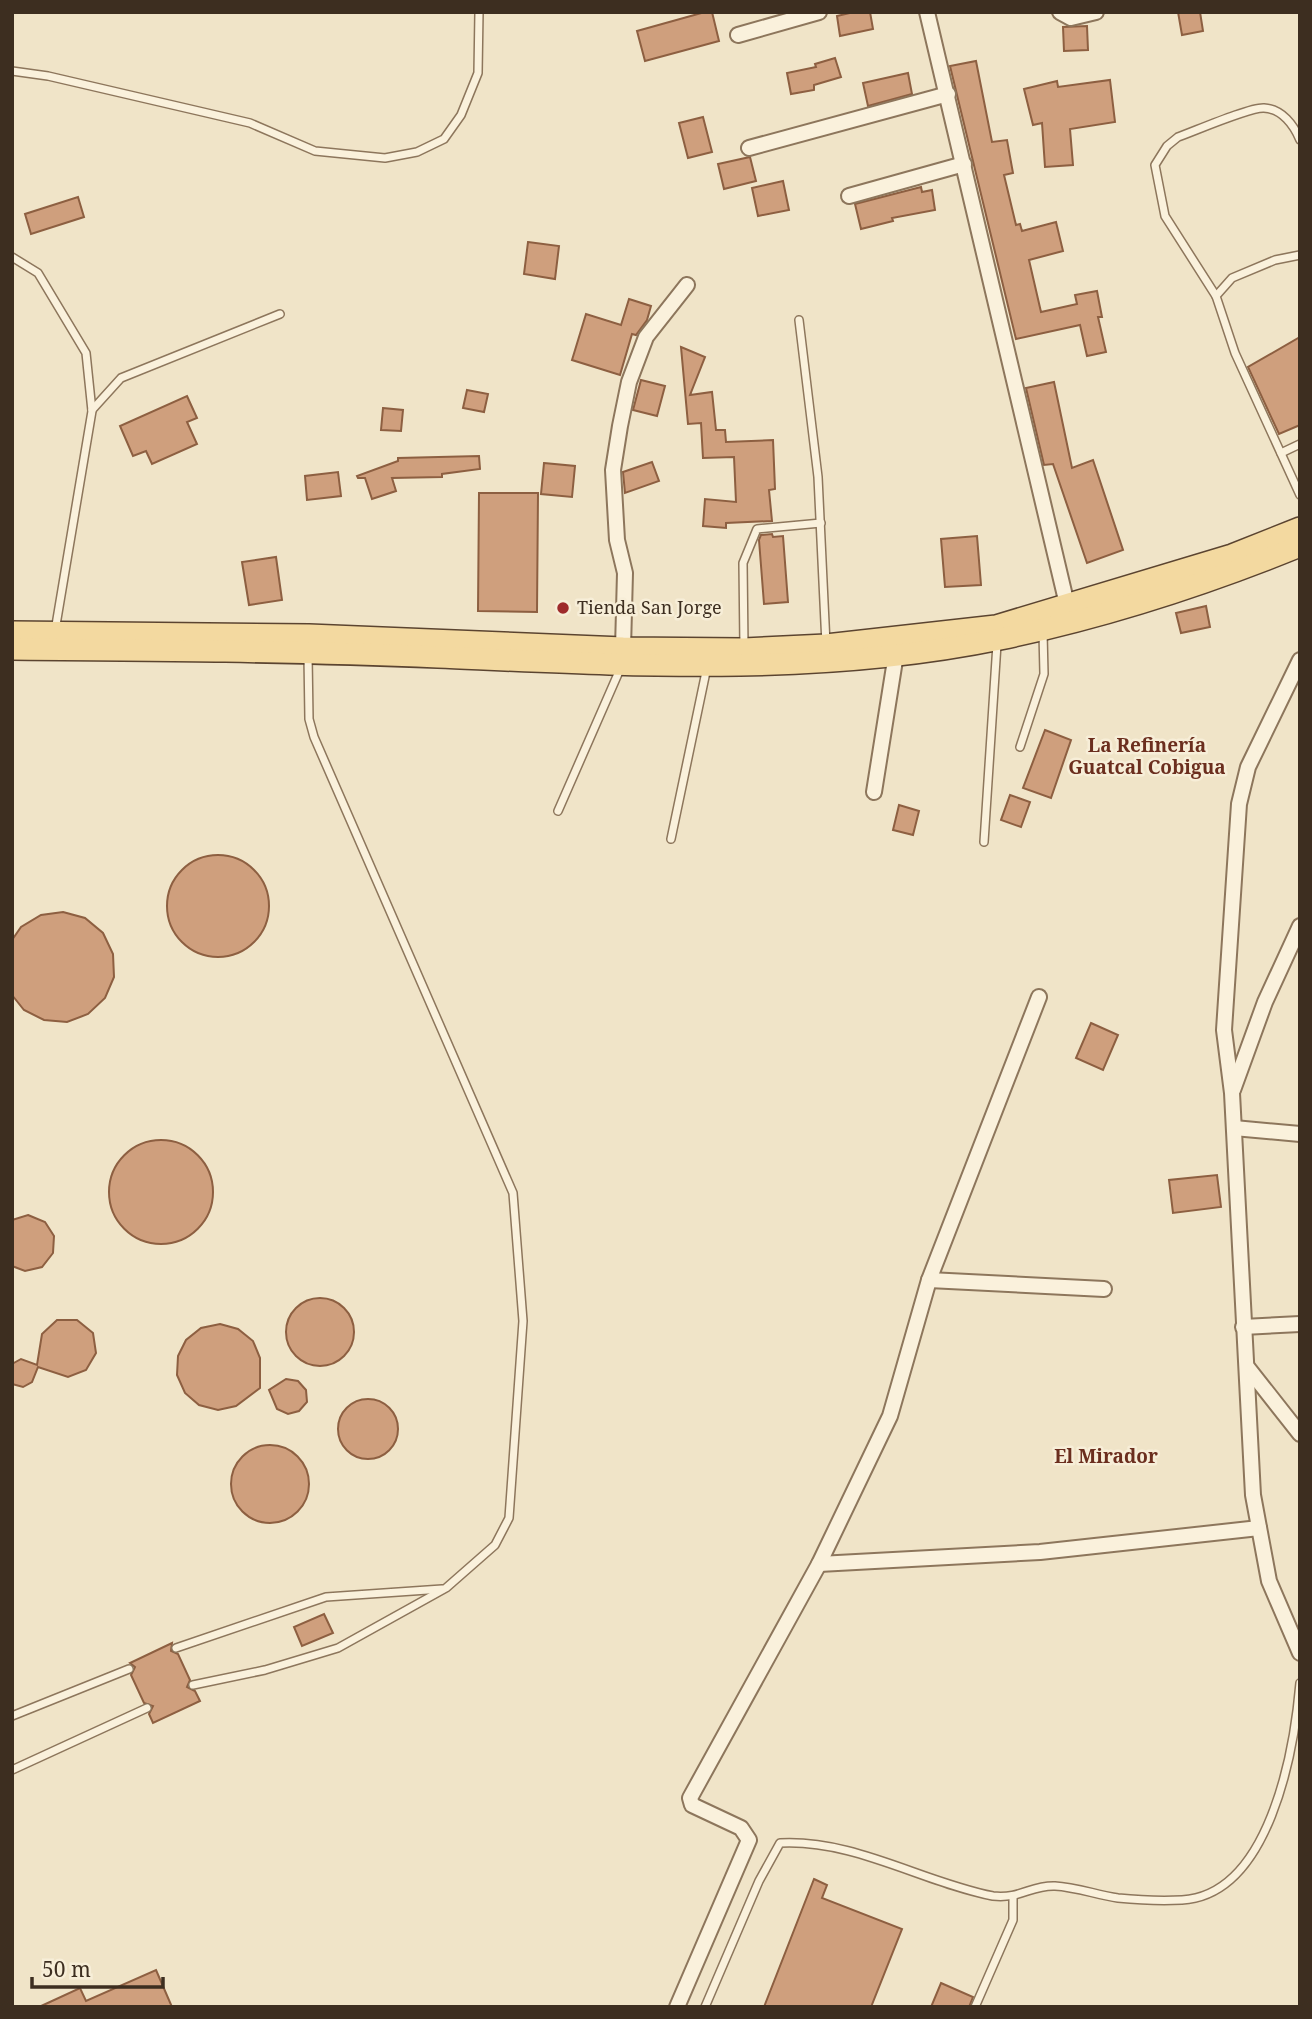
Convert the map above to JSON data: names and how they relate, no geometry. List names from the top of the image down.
{
  "districts": ["La Refinería Guatcal Cobigua", "El Mirador"],
  "places": ["Tienda San Jorge"],
  "scale_bar": "50 m"
}
